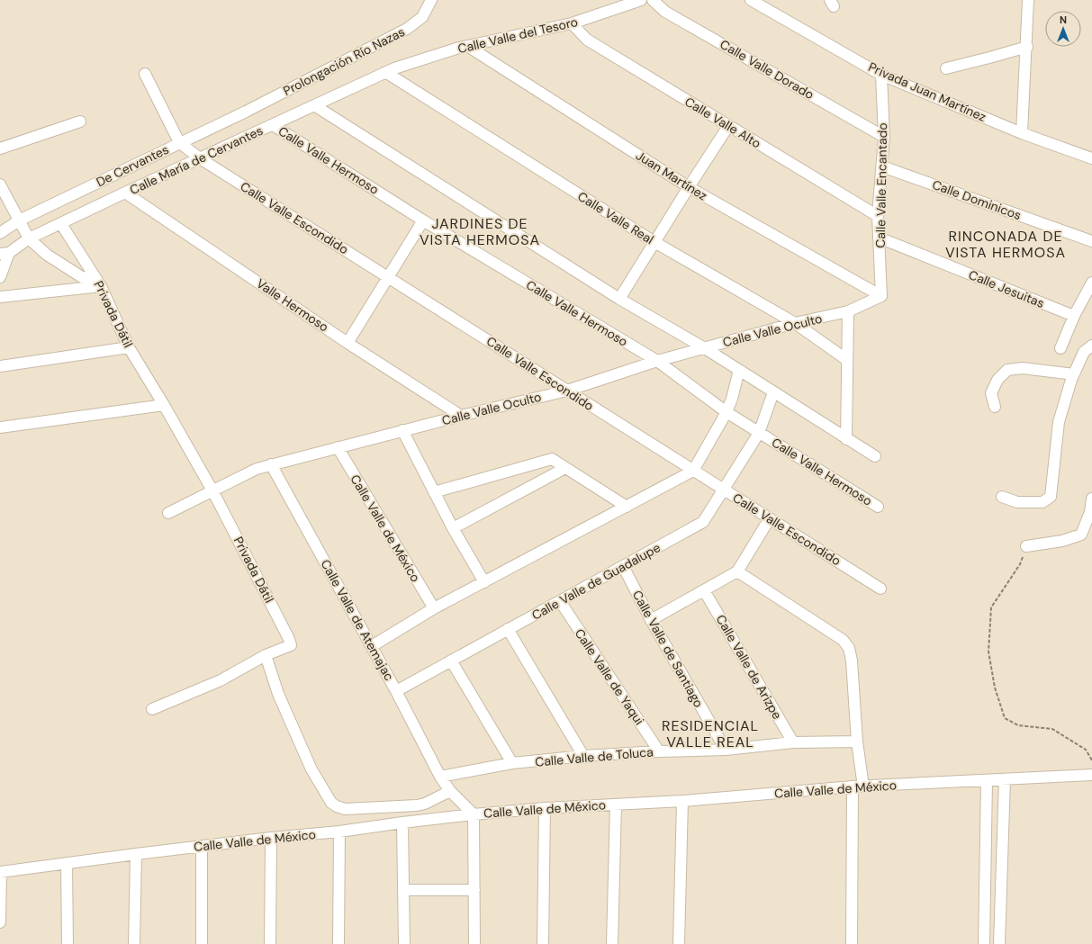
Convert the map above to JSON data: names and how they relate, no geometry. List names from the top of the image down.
{
  "streets": {
    "street": [
      "Calle Valle del Tesoro",
      "Prolongación Río Nazas",
      "Calle Valle Dorado",
      "Privada Juan Martínez",
      "Calle Valle Alto",
      "Calle María de Cervantes",
      "Calle Valle Hermoso",
      "De Cervantes",
      "Juan Martínez",
      "Calle Valle Encantado",
      "Calle Dominicos",
      "Calle Valle Escondido",
      "Calle Valle Real",
      "Calle Jesuitas",
      "Valle Hermoso",
      "Privada Dátil",
      "Calle Valle Oculto",
      "Calle Valle de México",
      "Calle Valle de Guadalupe",
      "Calle Valle de Atemajac",
      "Calle Valle de Santiago",
      "Calle Valle de Arizpe",
      "Calle Valle de Yaqui",
      "Calle Valle de Toluca"
    ]
  },
  "crossings": [
    ["Calle Valle del Tesoro", "Calle Valle Alto"],
    ["Calle Valle del Tesoro", "Calle María de Cervantes"],
    ["Calle Valle del Tesoro", "Juan Martínez"],
    ["Calle Valle del Tesoro", "Calle Valle Real"],
    ["Prolongación Río Nazas", "De Cervantes"],
    ["Calle Valle Dorado", "Calle Valle Encantado"],
    ["Privada Juan Martínez", "Calle Valle Encantado"],
    ["Calle Valle Alto", "Calle Valle Encantado"],
    ["Calle María de Cervantes", "Calle Valle Hermoso"],
    ["Calle María de Cervantes", "Calle Valle Escondido"],
    ["Calle María de Cervantes", "Calle Valle Real"],
    ["Calle María de Cervantes", "Valle Hermoso"],
    ["Calle María de Cervantes", "Privada Dátil"],
    ["Calle Valle Hermoso", "Calle Valle Oculto"],
    ["Calle Valle Hermoso", "Calle Valle de Guadalupe"],
    ["De Cervantes", "Calle Valle Escondido"],
    ["Juan Martínez", "Calle Valle Encantado"],
    ["Juan Martínez", "Calle Valle Oculto"],
    ["Calle Valle Encantado", "Calle Dominicos"],
    ["Calle Valle Encantado", "Calle Jesuitas"],
    ["Calle Valle Encantado", "Calle Valle Oculto"],
    ["Calle Valle Escondido", "Calle Valle Oculto"],
    ["Calle Valle Escondido", "Calle Valle de Guadalupe"],
    ["Calle Valle Real", "Calle Valle Oculto"],
    ["Valle Hermoso", "Calle Valle Oculto"],
    ["Privada Dátil", "Calle Valle Oculto"],
    ["Calle Valle Oculto", "Calle Valle de México"],
    ["Calle Valle Oculto", "Calle Valle de Atemajac"],
    ["Calle Valle de México", "Calle Valle de Atemajac"],
    ["Calle Valle de Guadalupe", "Calle Valle de Atemajac"],
    ["Calle Valle de Guadalupe", "Calle Valle de Santiago"],
    ["Calle Valle de Guadalupe", "Calle Valle de Yaqui"],
    ["Calle Valle de Atemajac", "Calle Valle de Toluca"],
    ["Calle Valle de Santiago", "Calle Valle de Toluca"],
    ["Calle Valle de Arizpe", "Calle Valle de Toluca"],
    ["Calle Valle de Yaqui", "Calle Valle de Toluca"]
  ],
  "districts": ["JARDINES DE VISTA HERMOSA", "RINCONADA DE VISTA HERMOSA", "RESIDENCIAL VALLE REAL"],
  "north": "top"
}
